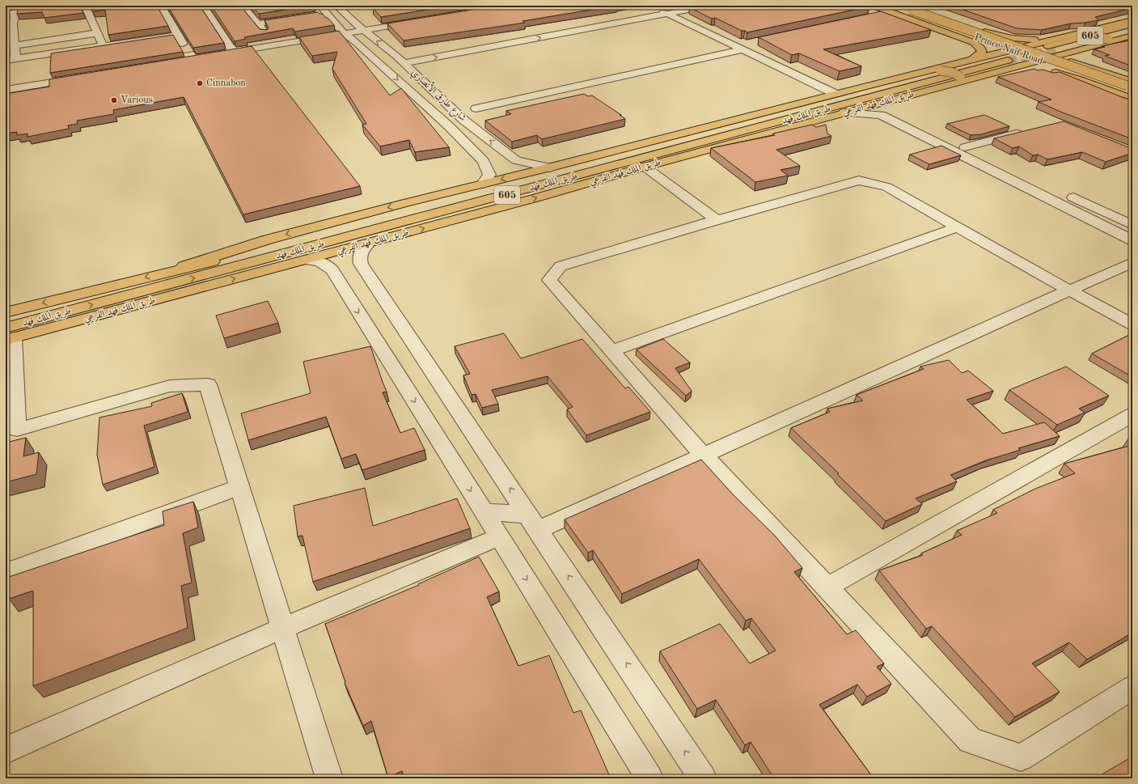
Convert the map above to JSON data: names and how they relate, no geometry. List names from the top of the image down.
{
  "streets": {
    "main road": [
      "605",
      "Prince Naif Road",
      "طريق الملك فهد الفرعي",
      "طريق الملك فهد"
    ],
    "street": ["شارع طارق الأنصاري"]
  },
  "crossings": [
    ["605", "طريق الملك فهد الفرعي"],
    ["شارع طارق الأنصاري", "طريق الملك فهد الفرعي"],
    ["طريق الملك فهد الفرعي", "طريق الملك فهد"]
  ],
  "places": ["Cinnabon", "Various"]
}
